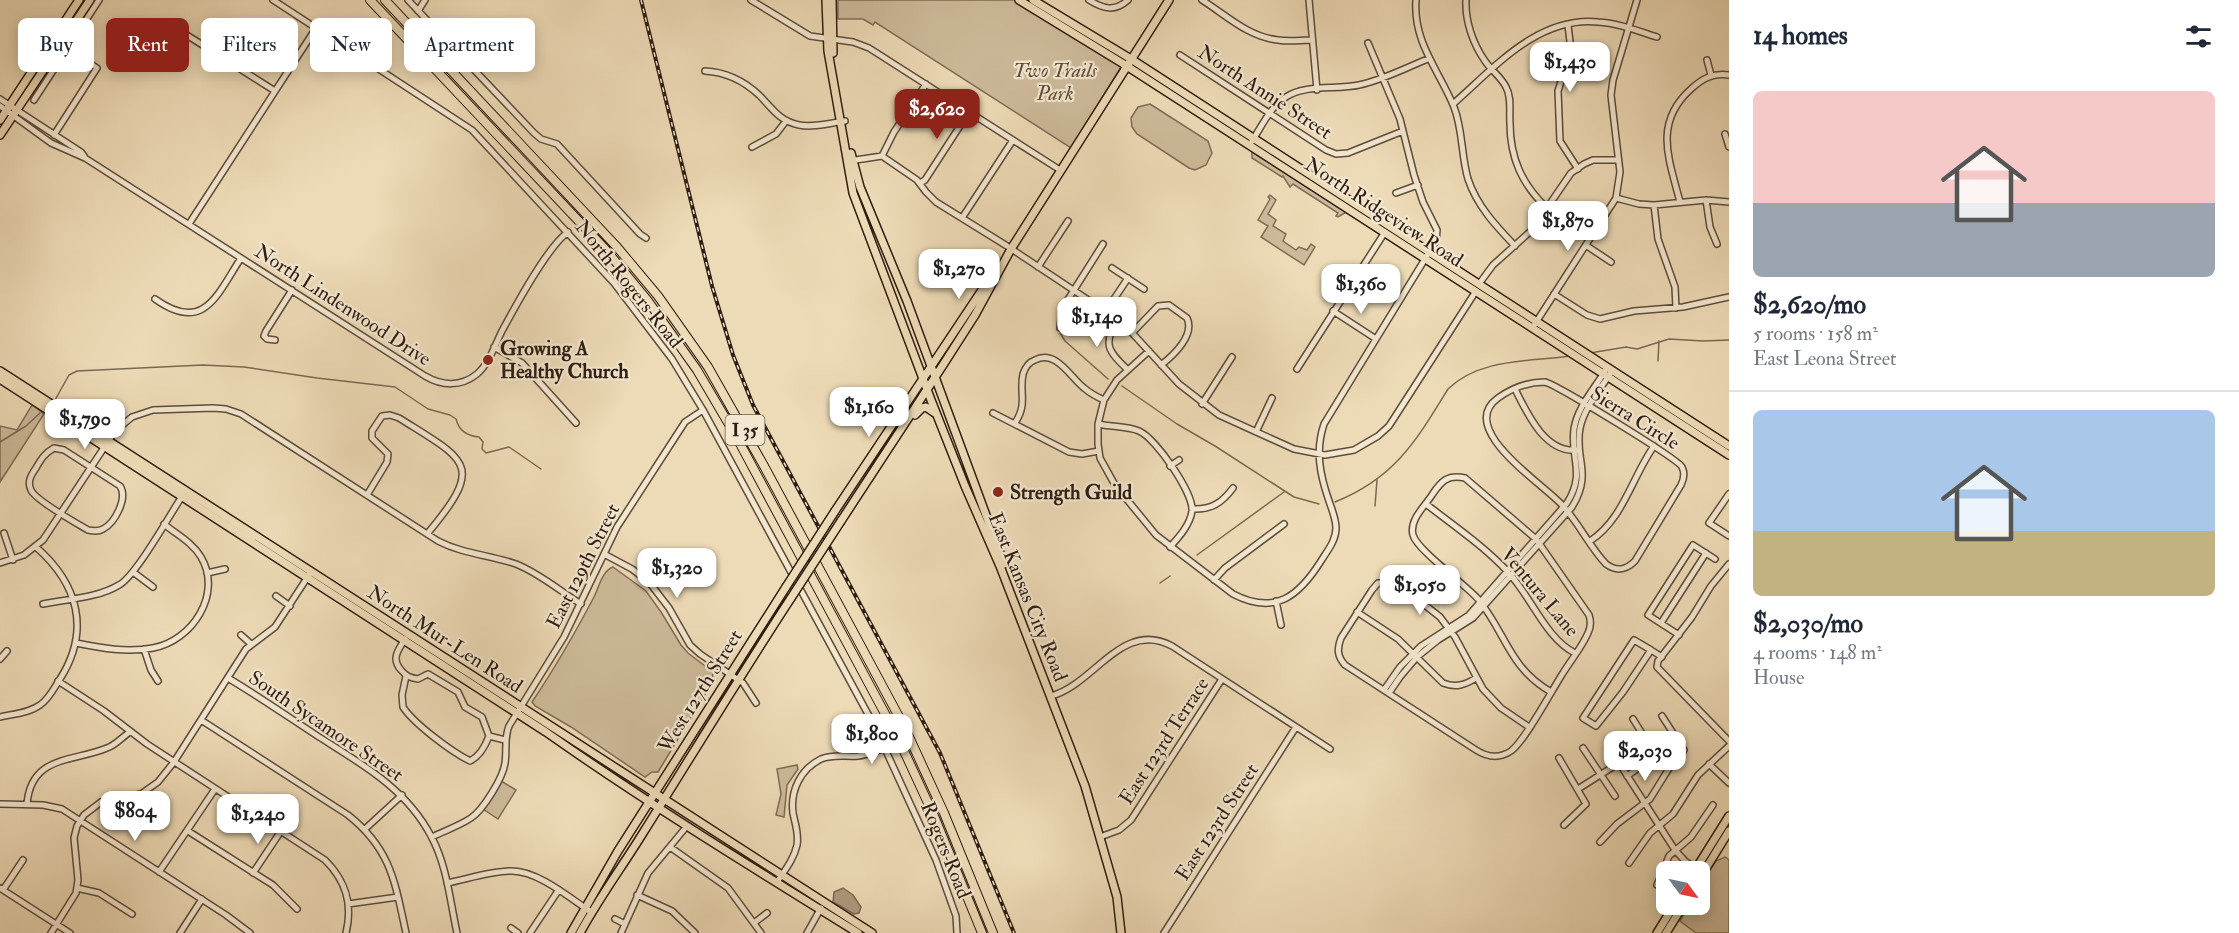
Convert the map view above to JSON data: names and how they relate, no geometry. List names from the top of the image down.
{
  "streets": {
    "highway": ["I 35"],
    "main road": [
      "North Ridgeview Road",
      "East Kansas City Road",
      "North Mur-Len Road",
      "West 127th Street"
    ],
    "street": [
      "North Annie Street",
      "North Rogers Road",
      "North Lindenwood Drive",
      "Sierra Circle",
      "East 129th Street",
      "Ventura Lane",
      "South Sycamore Street",
      "East 123rd Terrace",
      "East 123rd Street",
      "Rogers Road"
    ]
  },
  "crossings": [
    ["North Rogers Road", "North Lindenwood Drive"],
    ["North Rogers Road", "East 129th Street"],
    ["North Rogers Road", "Rogers Road"],
    ["East 129th Street", "North Mur-Len Road"],
    ["East 129th Street", "South Sycamore Street"],
    ["East Kansas City Road", "West 127th Street"],
    ["East Kansas City Road", "East 123rd Terrace"],
    ["North Mur-Len Road", "West 127th Street"]
  ],
  "parks": ["Two Trails Park"],
  "places": ["Growing A Healthy Church", "Strength Guild"],
  "north": "bottom right",
  "page": {
    "heading": "14 homes",
    "chip": [
      "Buy",
      "Rent",
      "Filters",
      "New",
      "Apartment"
    ],
    "price": [
      "$1,430",
      "$2,620",
      "$1,870",
      "$1,270",
      "$1,360",
      "$1,140",
      "$1,160",
      "$1,790",
      "$1,320",
      "$1,050",
      "$1,800",
      "$2,030",
      "$804",
      "$1,240"
    ],
    "list": [
      {
        "name": "$2,620/mo",
        "note": "5 rooms · 158 m² · East Leona Street"
      },
      {
        "name": "$2,030/mo",
        "note": "4 rooms · 148 m² · House"
      }
    ]
  }
}
